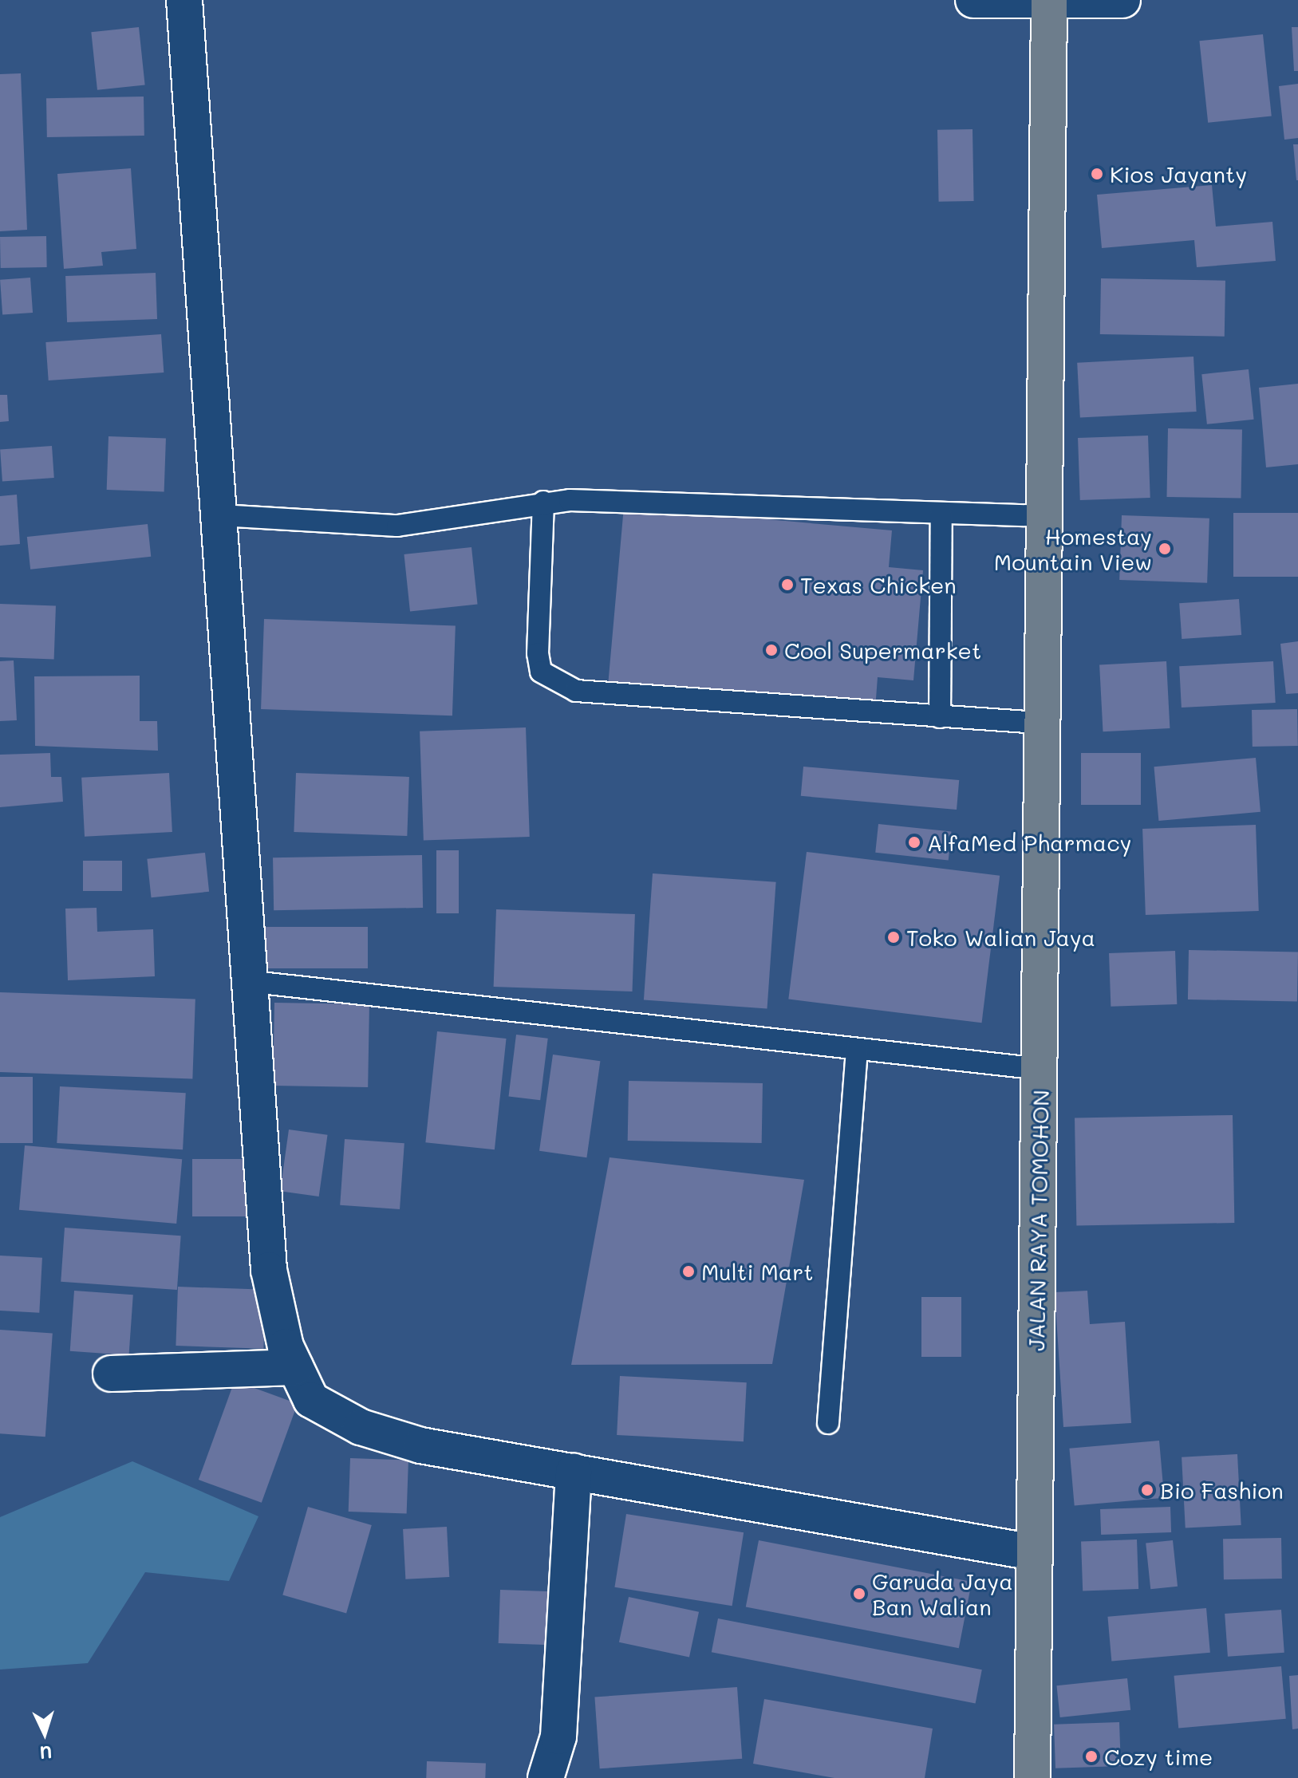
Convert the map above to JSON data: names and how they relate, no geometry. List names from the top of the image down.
{
  "streets": {
    "highway": ["JALAN RAYA TOMOHON"]
  },
  "places": [
    "Kios Jayanty",
    "Homestay Mountain View",
    "Texas Chicken",
    "Cool Supermarket",
    "AlfaMed Pharmacy",
    "Toko Walian Jaya",
    "Multi Mart",
    "Bio Fashion",
    "Garuda Jaya Ban Walian",
    "Cozy time"
  ],
  "north": "bottom"
}
